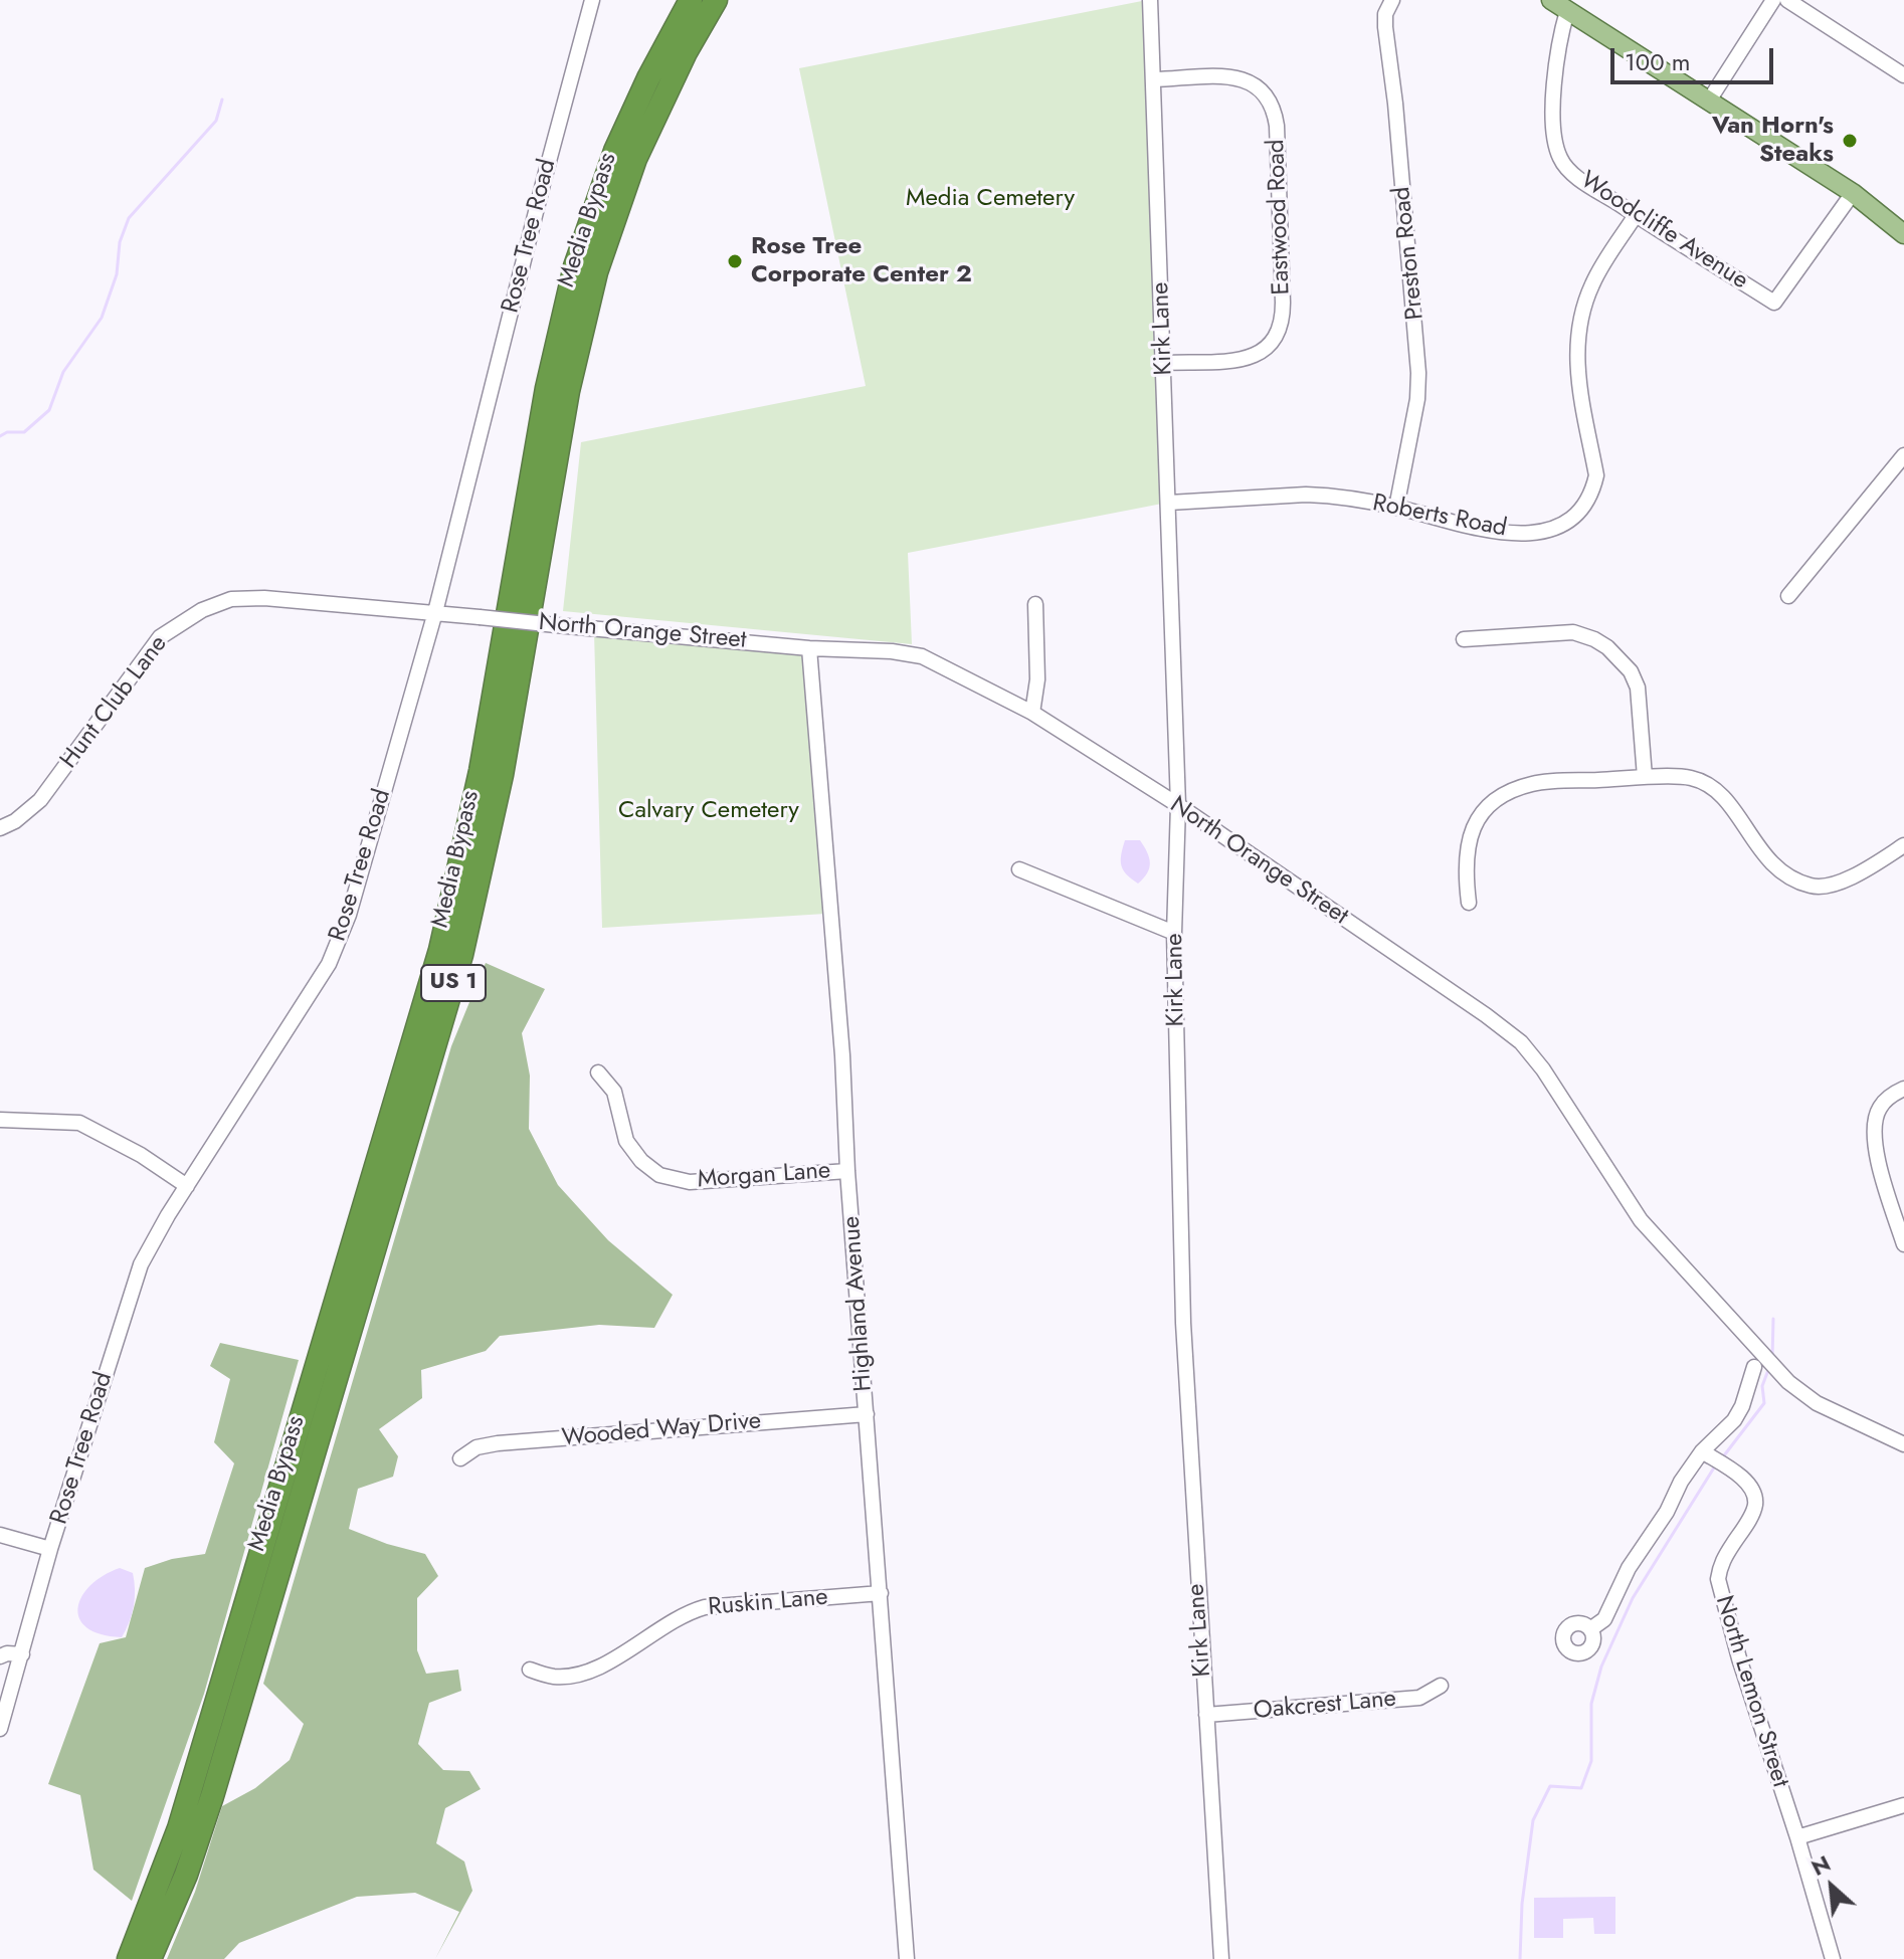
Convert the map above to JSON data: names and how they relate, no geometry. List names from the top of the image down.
{
  "streets": {
    "highway": ["Media Bypass", "US 1"],
    "street": [
      "Eastwood Road",
      "Woodcliffe Avenue",
      "Rose Tree Road",
      "Preston Road",
      "Kirk Lane",
      "Roberts Road",
      "North Orange Street",
      "Hunt Club Lane",
      "Morgan Lane",
      "Highland Avenue",
      "Wooded Way Drive",
      "Ruskin Lane",
      "North Lemon Street",
      "Oakcrest Lane"
    ]
  },
  "crossings": [
    ["Eastwood Road", "Kirk Lane"],
    ["Woodcliffe Avenue", "Roberts Road"],
    ["Rose Tree Road", "North Orange Street"],
    ["Rose Tree Road", "Hunt Club Lane"],
    ["Preston Road", "Roberts Road"],
    ["Kirk Lane", "Roberts Road"],
    ["Kirk Lane", "North Orange Street"],
    ["Kirk Lane", "Oakcrest Lane"],
    ["North Orange Street", "Hunt Club Lane"],
    ["North Orange Street", "Highland Avenue"],
    ["Morgan Lane", "Highland Avenue"],
    ["Highland Avenue", "Wooded Way Drive"],
    ["Highland Avenue", "Ruskin Lane"]
  ],
  "parks": ["Media Cemetery", "Calvary Cemetery"],
  "places": ["Van Horn's Steaks", "Rose Tree Corporate Center 2"],
  "scale_bar": "100 m",
  "north": "top left"
}
